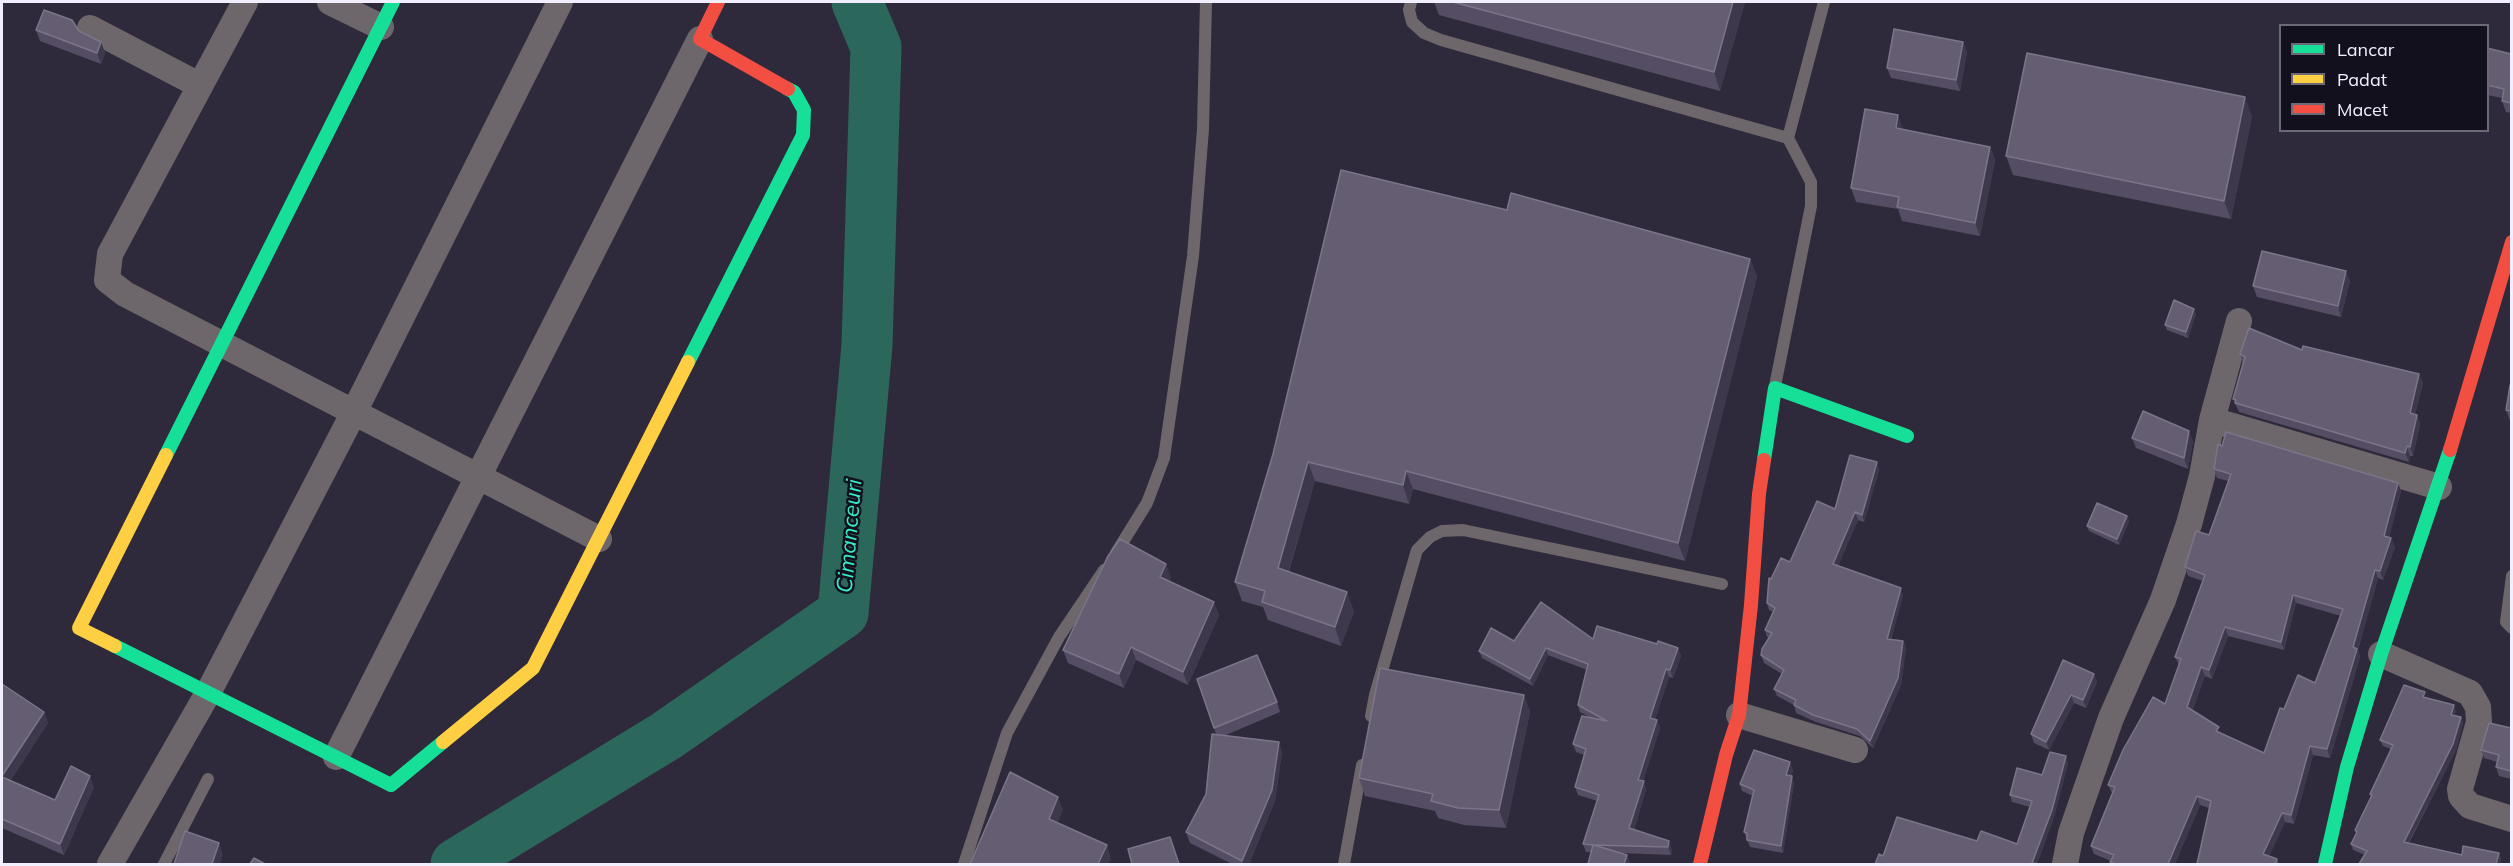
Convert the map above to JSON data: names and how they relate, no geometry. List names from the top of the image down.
{
  "water": ["Cimanceuri"],
  "legend": ["Lancar", "Padat", "Macet"]
}
